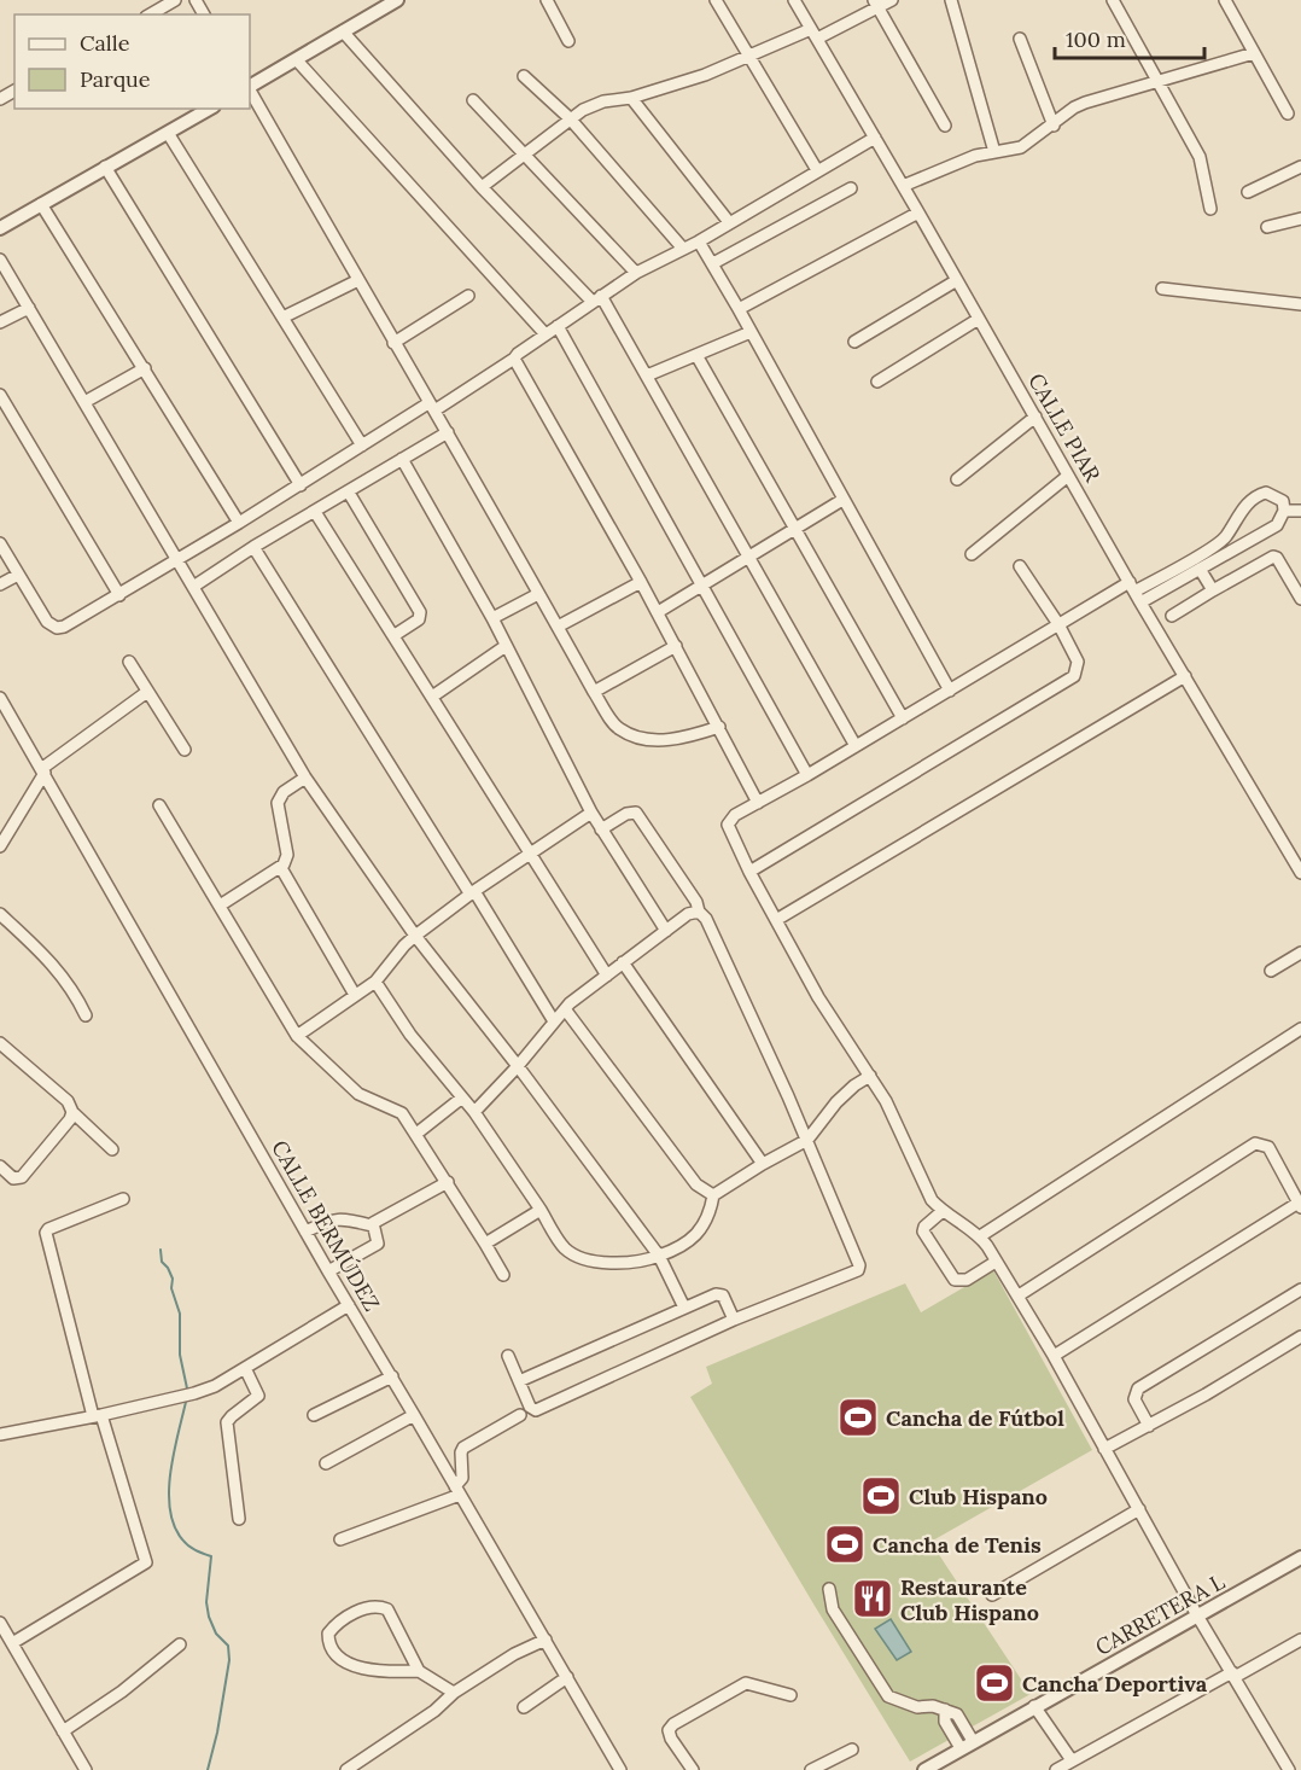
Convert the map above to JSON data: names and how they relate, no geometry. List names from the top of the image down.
{
  "streets": {
    "street": ["CALLE PIAR", "CALLE BERMÚDEZ", "CARRETERA L"]
  },
  "places": {
    "sports": [
      "Cancha de Fútbol",
      "Club Hispano",
      "Cancha de Tenis",
      "Cancha Deportiva"
    ],
    "restaurant": ["Restaurante Club Hispano"]
  },
  "legend": ["Calle", "Parque"],
  "scale_bar": "100 m"
}
